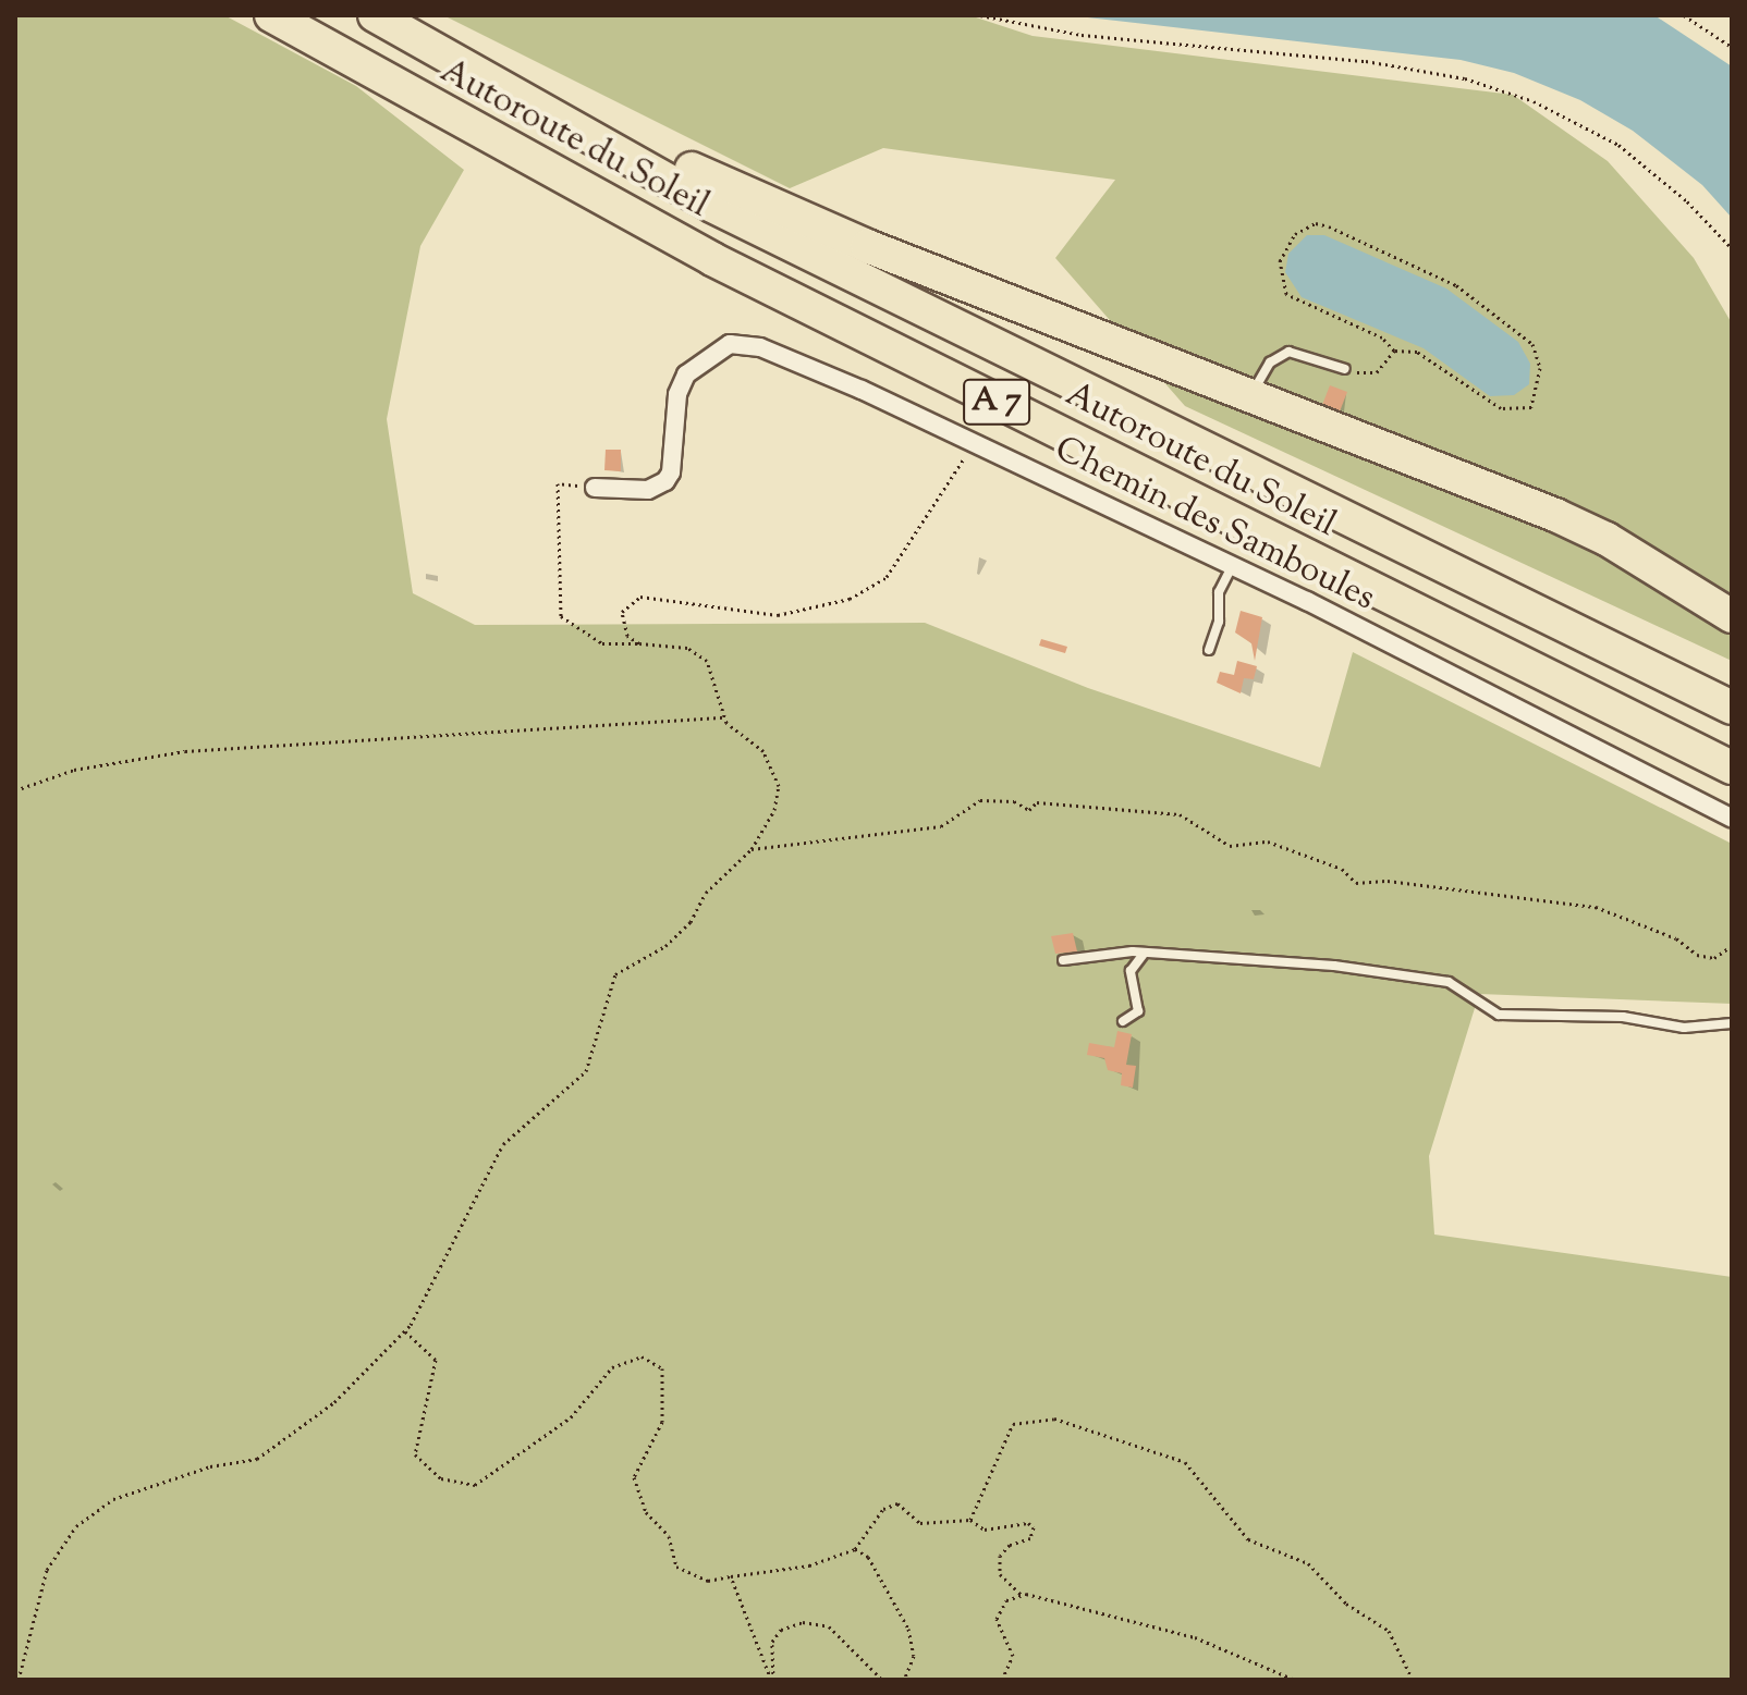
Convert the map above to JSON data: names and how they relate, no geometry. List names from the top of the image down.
{
  "streets": {
    "highway": ["Autoroute du Soleil", "A 7"],
    "street": ["Chemin des Samboules"]
  }
}
